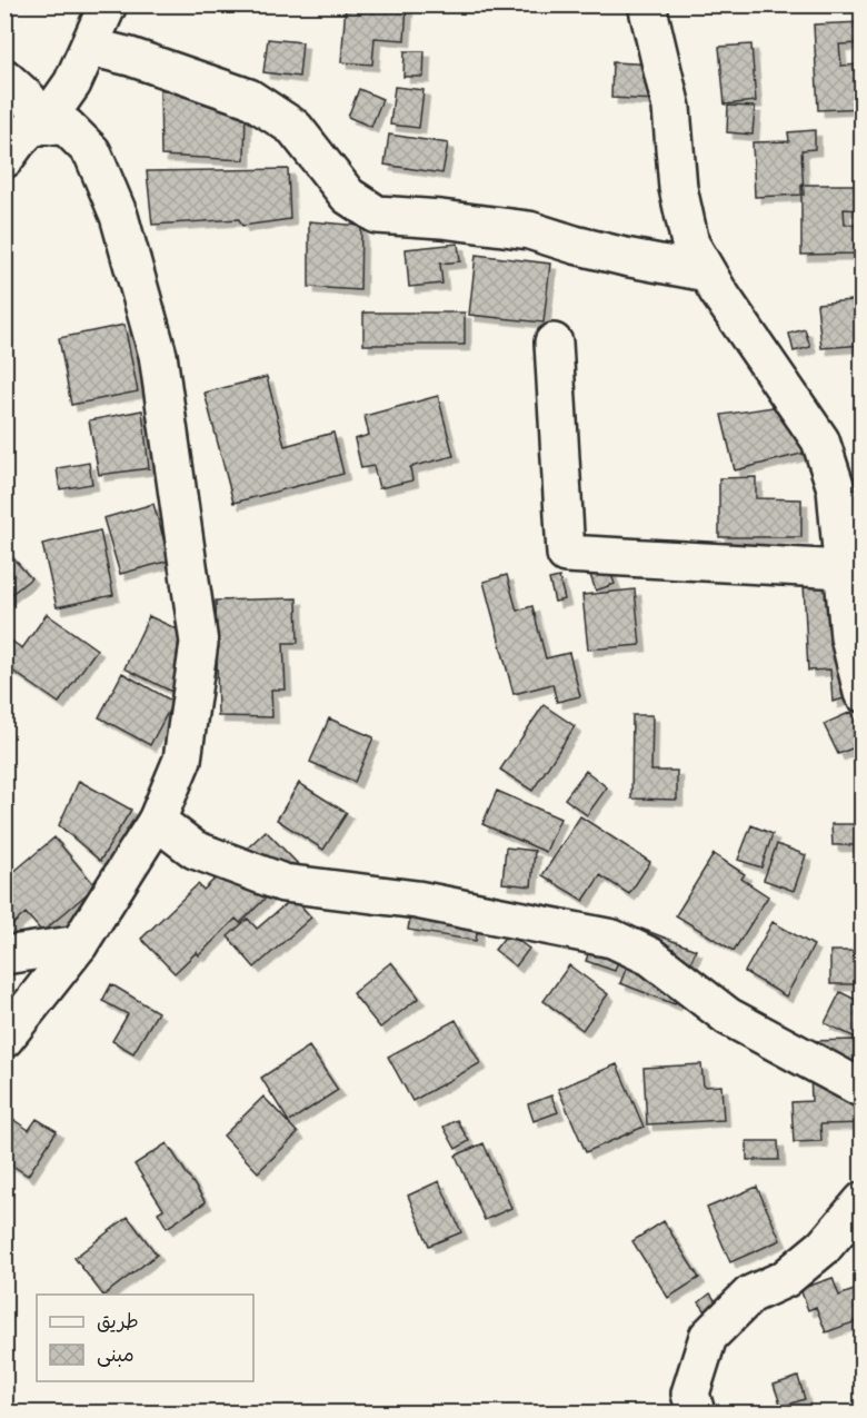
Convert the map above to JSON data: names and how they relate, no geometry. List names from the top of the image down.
{
  "legend": ["طريق", "مبنى"]
}
